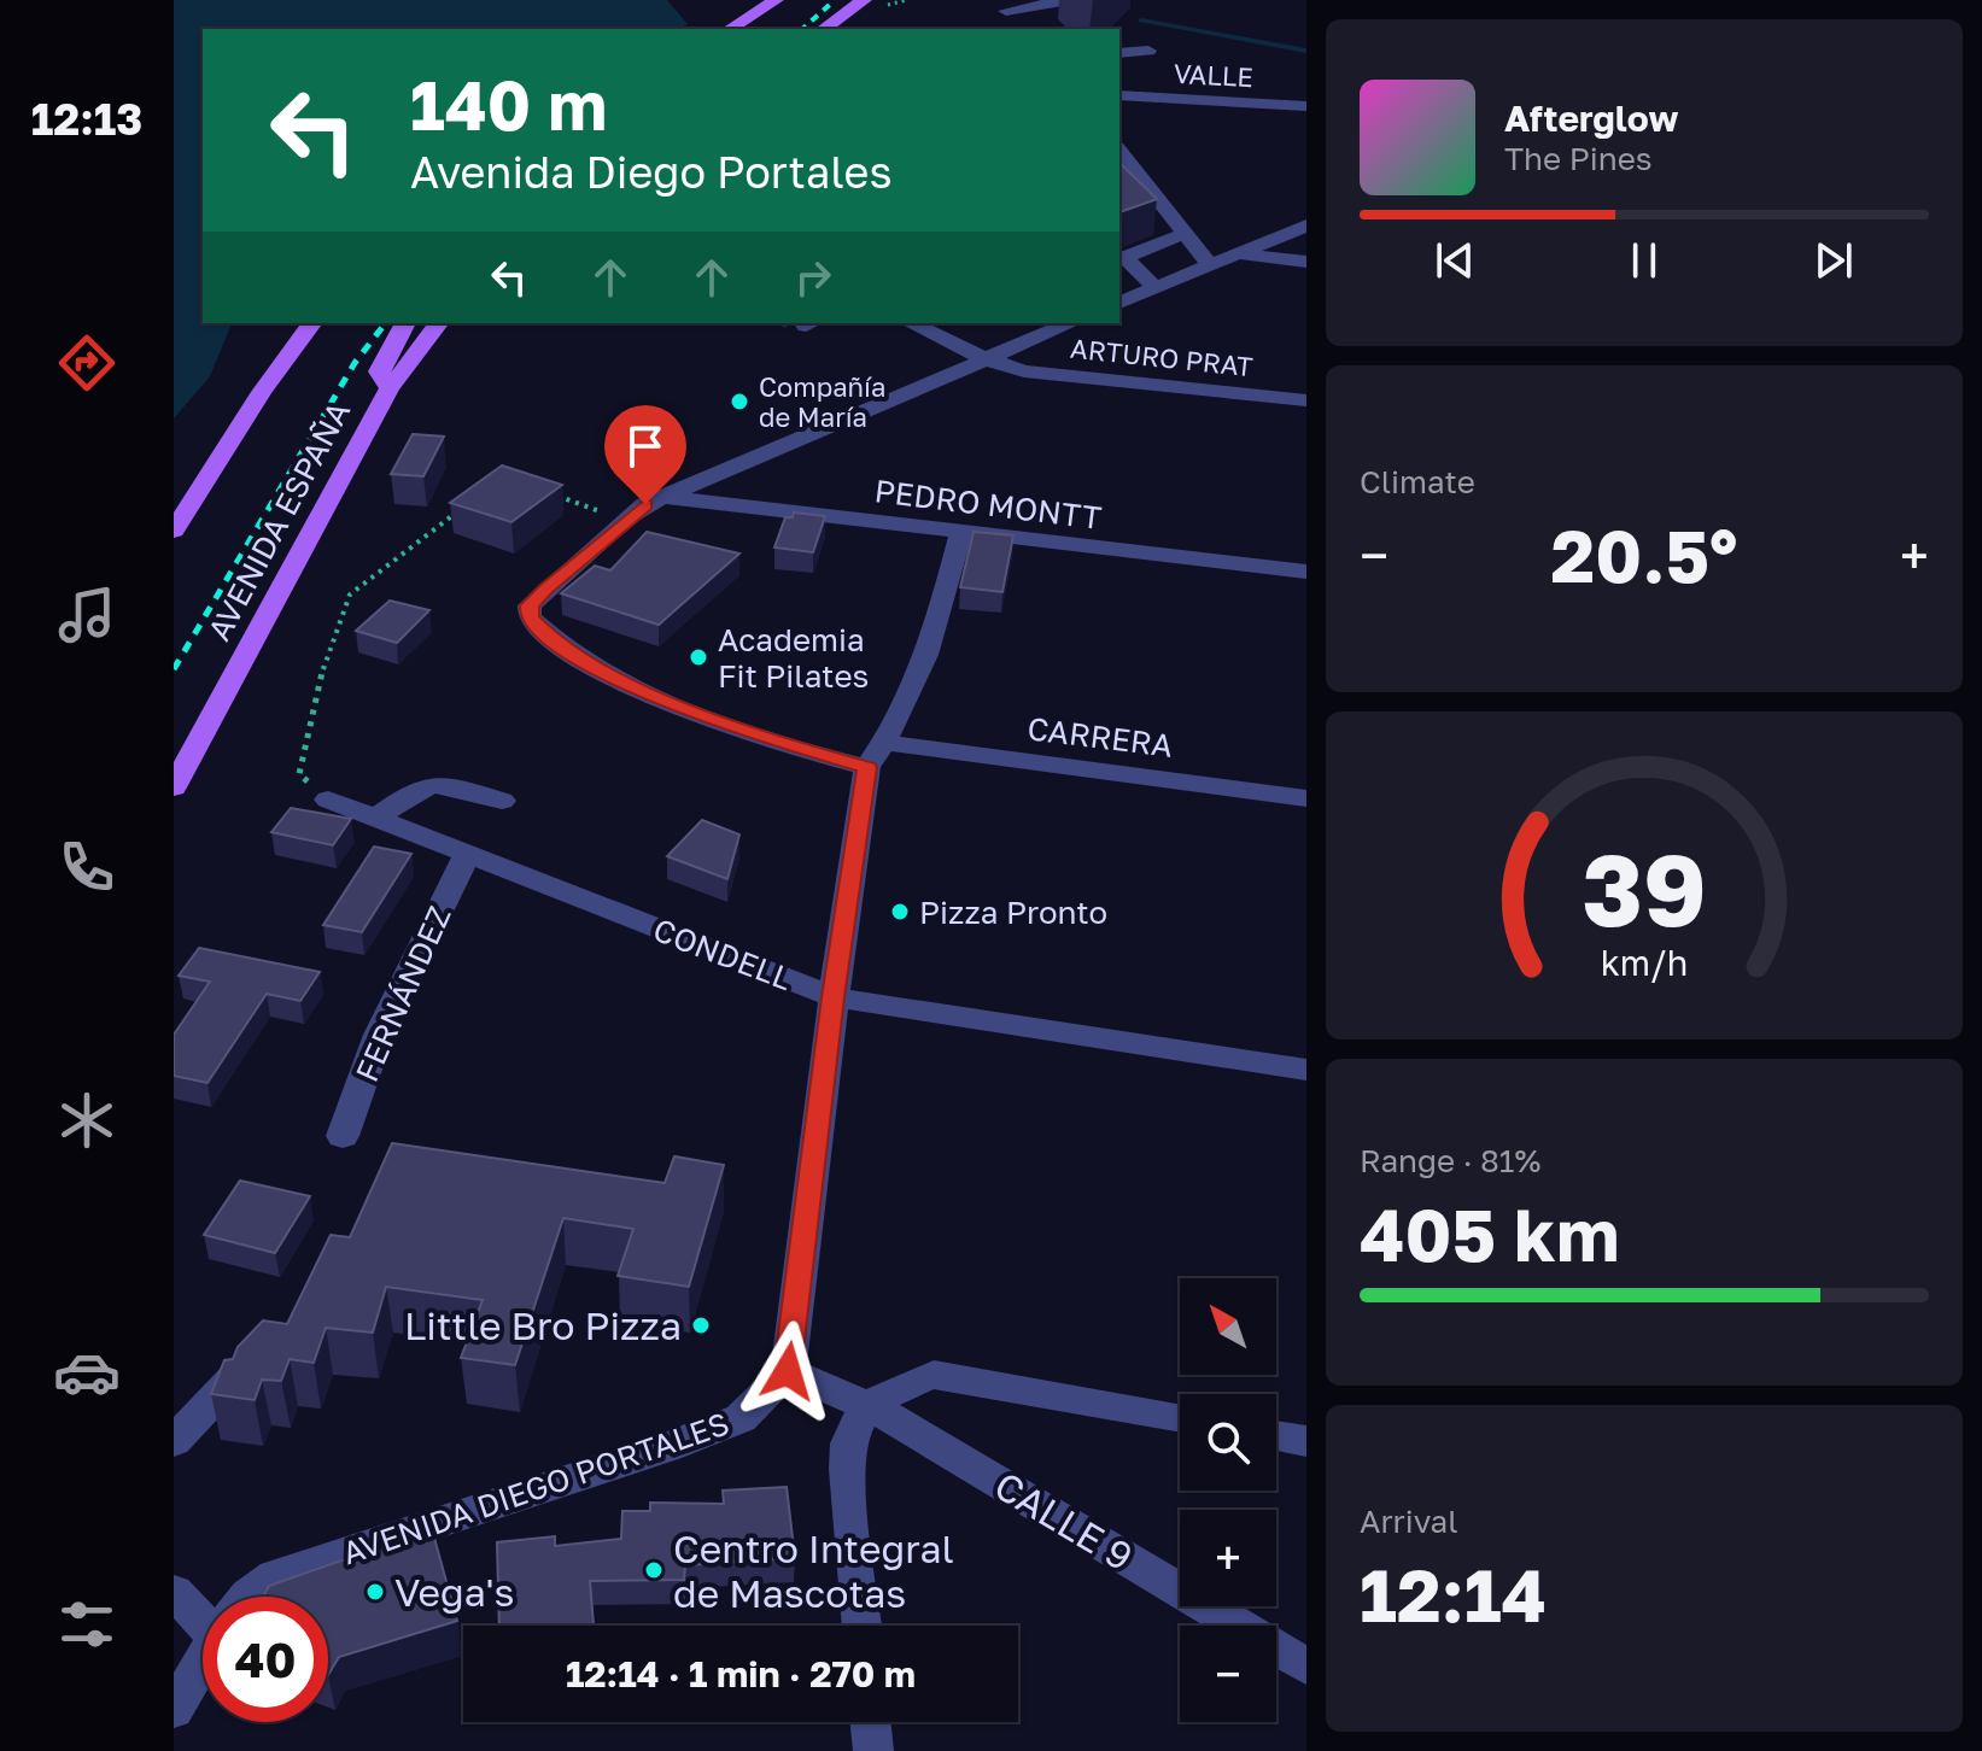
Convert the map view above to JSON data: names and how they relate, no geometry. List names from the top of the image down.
{
  "streets": {
    "main road": ["AVENIDA ESPAÑA"],
    "street": [
      "VALLE",
      "ARTURO PRAT",
      "PEDRO MONTT",
      "CARRERA",
      "CONDELL",
      "FERNÁNDEZ",
      "AVENIDA DIEGO PORTALES",
      "CALLE 9"
    ]
  },
  "crossings": [
    ["CONDELL", "FERNÁNDEZ"],
    ["AVENIDA DIEGO PORTALES", "CALLE 9"]
  ],
  "places": [
    "Compañía de María",
    "Academia Fit Pilates",
    "Pizza Pronto",
    "Little Bro Pizza",
    "Centro Integral de Mascotas",
    "Vega's"
  ],
  "north": "top left",
  "page": {
    "tabs": "12:13",
    "turn": ["140 m", "Avenida Diego Portales"],
    "song": ["Afterglow", "The Pines"],
    "tile": [
      "Climate",
      ["Range · 81%", "405 km"],
      ["Arrival", "12:14"]
    ],
    "heat": ["−", "20.5°", "+"],
    "map_buttons": ["+", "−"],
    "limit": "40",
    "trip": "12:14 · 1 min · 270 m",
    "gauge": ["39", "km/h"]
  }
}
